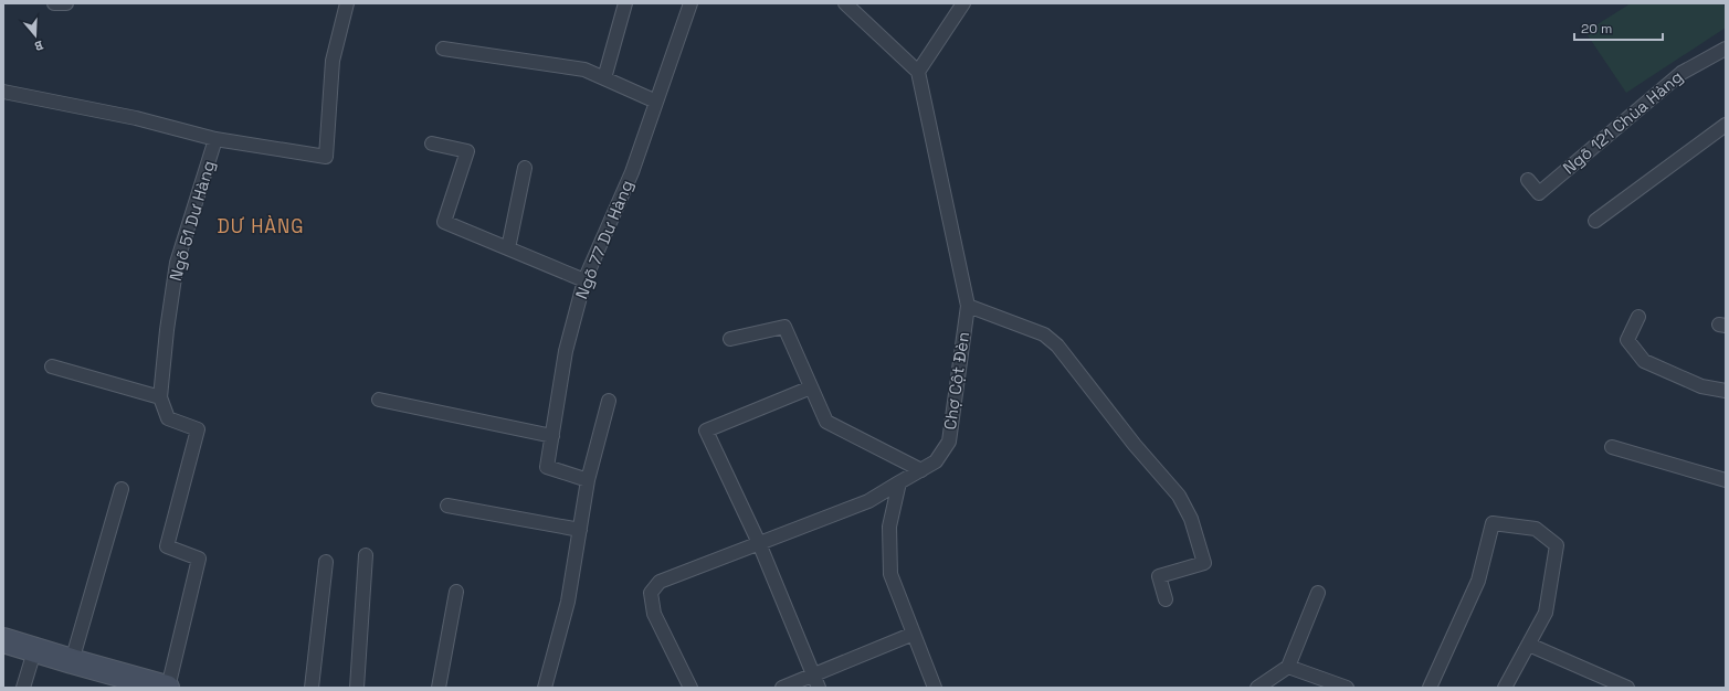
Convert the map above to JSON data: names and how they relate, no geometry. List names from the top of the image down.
{
  "streets": {
    "lane": [
      "Ngõ 121 Chùa Hàng",
      "Ngõ 51 Dư Hàng",
      "Ngõ 77 Dư Hàng",
      "Chợ Cột Đèn"
    ]
  },
  "districts": ["DƯ HÀNG"],
  "scale_bar": "20 m",
  "north": "bottom"
}
